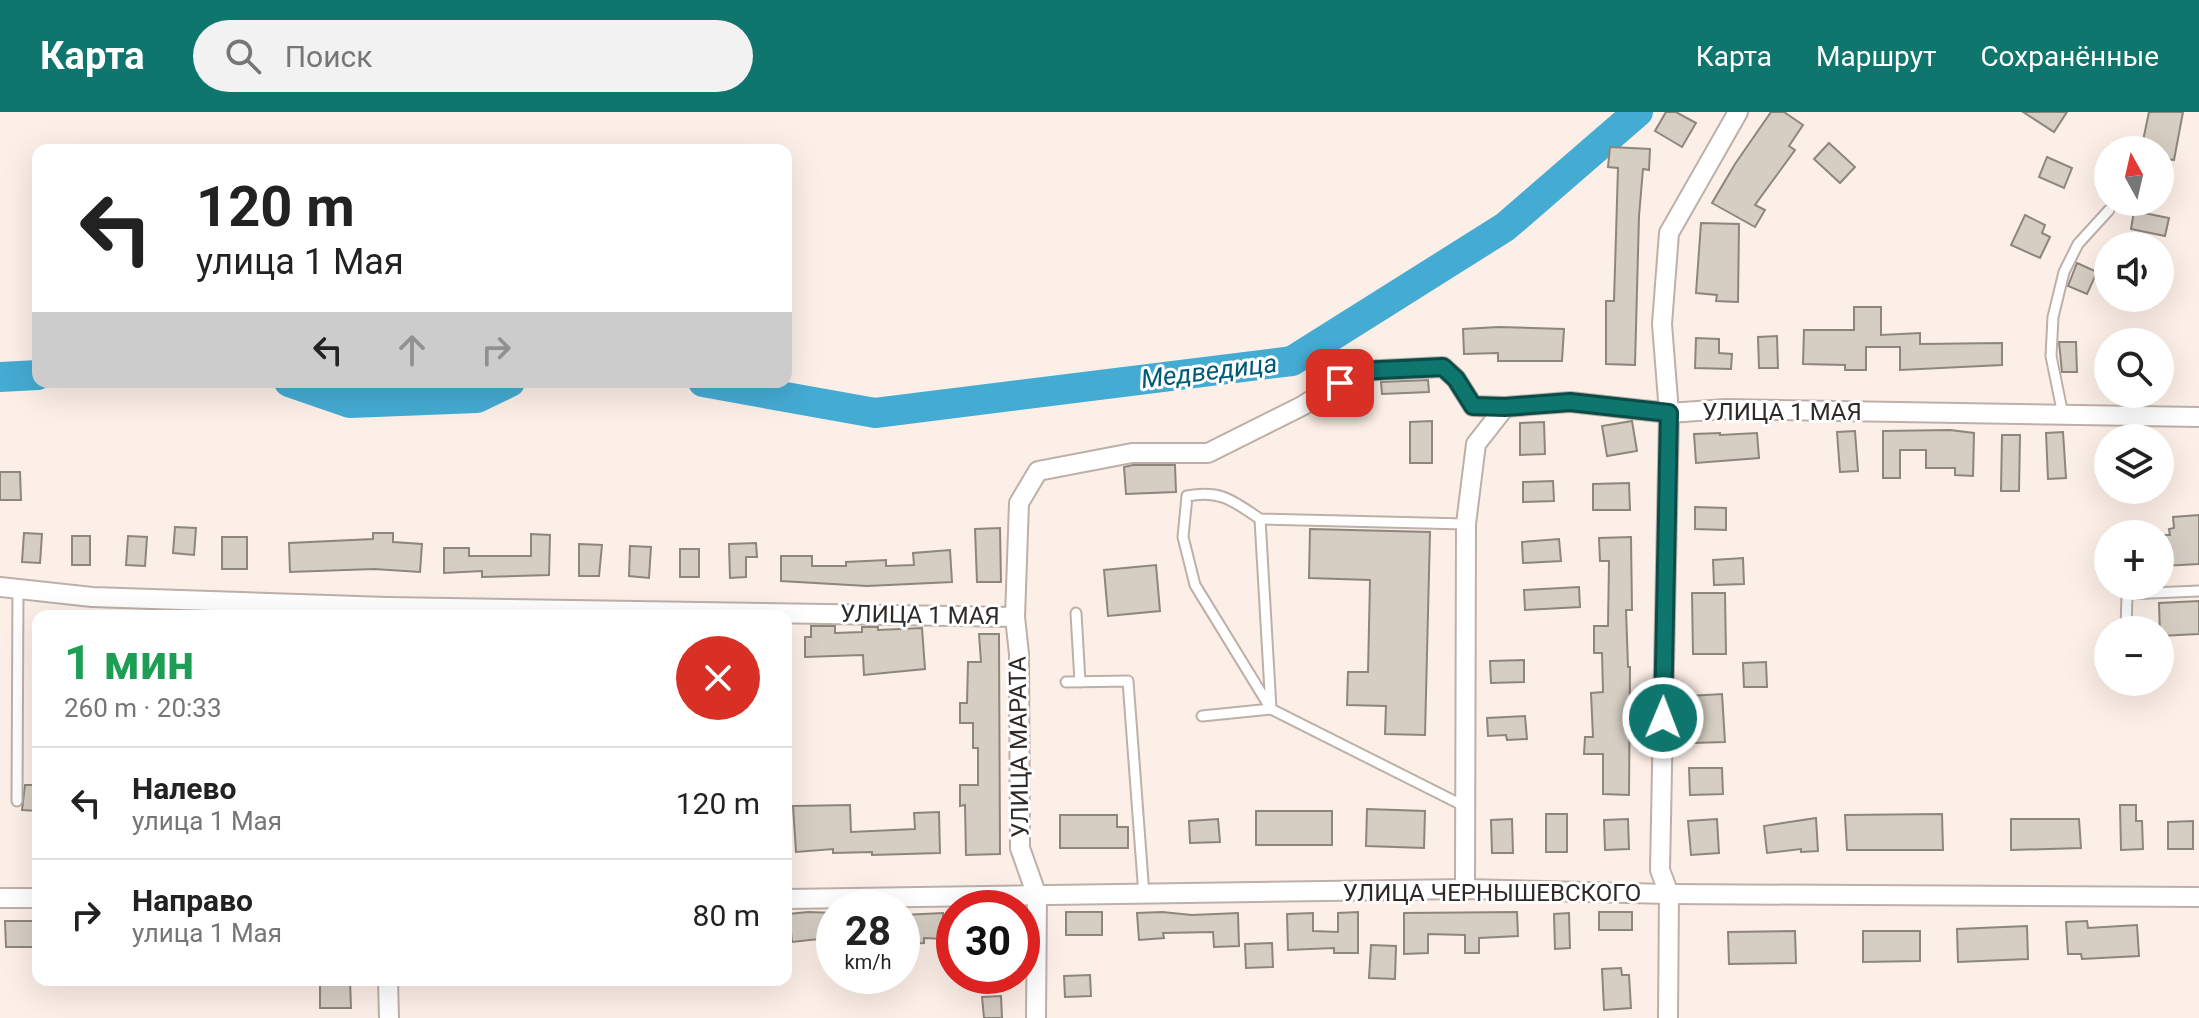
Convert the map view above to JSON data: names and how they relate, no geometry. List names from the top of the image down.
{
  "streets": {
    "street": ["УЛИЦА 1 МАЯ", "УЛИЦА МАРАТА", "УЛИЦА ЧЕРНЫШЕВСКОГО"]
  },
  "crossings": [
    ["УЛИЦА 1 МАЯ", "УЛИЦА МАРАТА"]
  ],
  "water": ["Медведица"],
  "north": "top",
  "page": {
    "header": "Карта",
    "search": "Поиск",
    "nav": ["Карта", "Маршрут", "Сохранённые"],
    "map_buttons": ["+", "−"],
    "turn": ["120 m", "улица 1 Мая"],
    "heading": ["1 мин", "260 m · 20:33"],
    "list": [
      {
        "name": "Налево",
        "note": "улица 1 Мая",
        "value": "120 m"
      },
      {
        "name": "Направо",
        "note": "улица 1 Мая",
        "value": "80 m"
      }
    ],
    "speed": "28 km/h",
    "limit": "30"
  }
}
